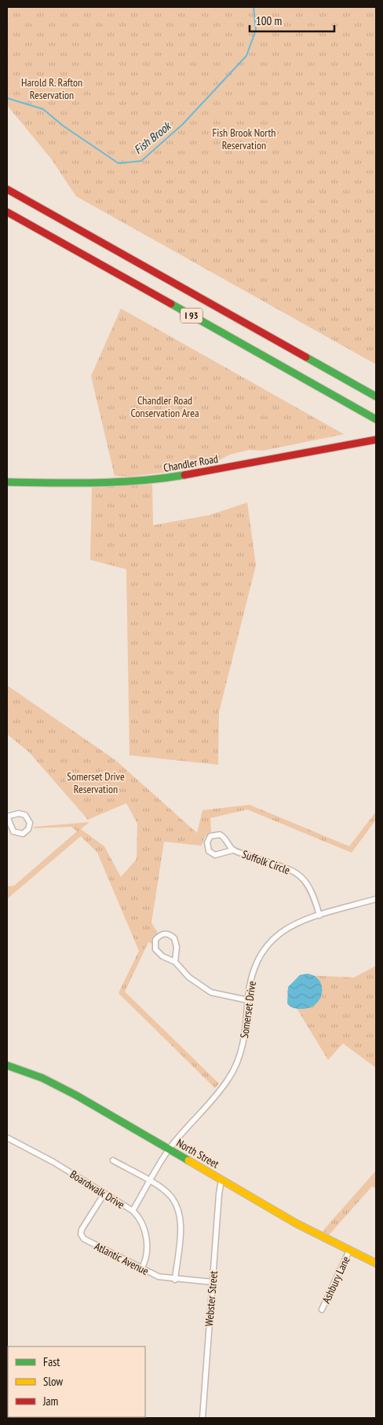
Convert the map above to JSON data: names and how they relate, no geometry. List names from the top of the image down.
{
  "streets": {
    "main road": ["I 93", "Chandler Road", "North Street"],
    "street": [
      "Suffolk Circle",
      "Somerset Drive",
      "Boardwalk Drive",
      "Atlantic Avenue",
      "Ashbury Lane",
      "Webster Street"
    ]
  },
  "crossings": [
    ["Suffolk Circle", "Somerset Drive"],
    ["Somerset Drive", "North Street"],
    ["Somerset Drive", "Boardwalk Drive"],
    ["North Street", "Ashbury Lane"],
    ["North Street", "Webster Street"],
    ["Boardwalk Drive", "Atlantic Avenue"],
    ["Atlantic Avenue", "Webster Street"]
  ],
  "water": ["Fish Brook"],
  "parks": [
    "Harold R. Rafton Reservation",
    "Fish Brook North Reservation",
    "Chandler Road Conservation Area",
    "Somerset Drive Reservation"
  ],
  "legend": ["Fast", "Slow", "Jam"],
  "scale_bar": "100 m"
}
